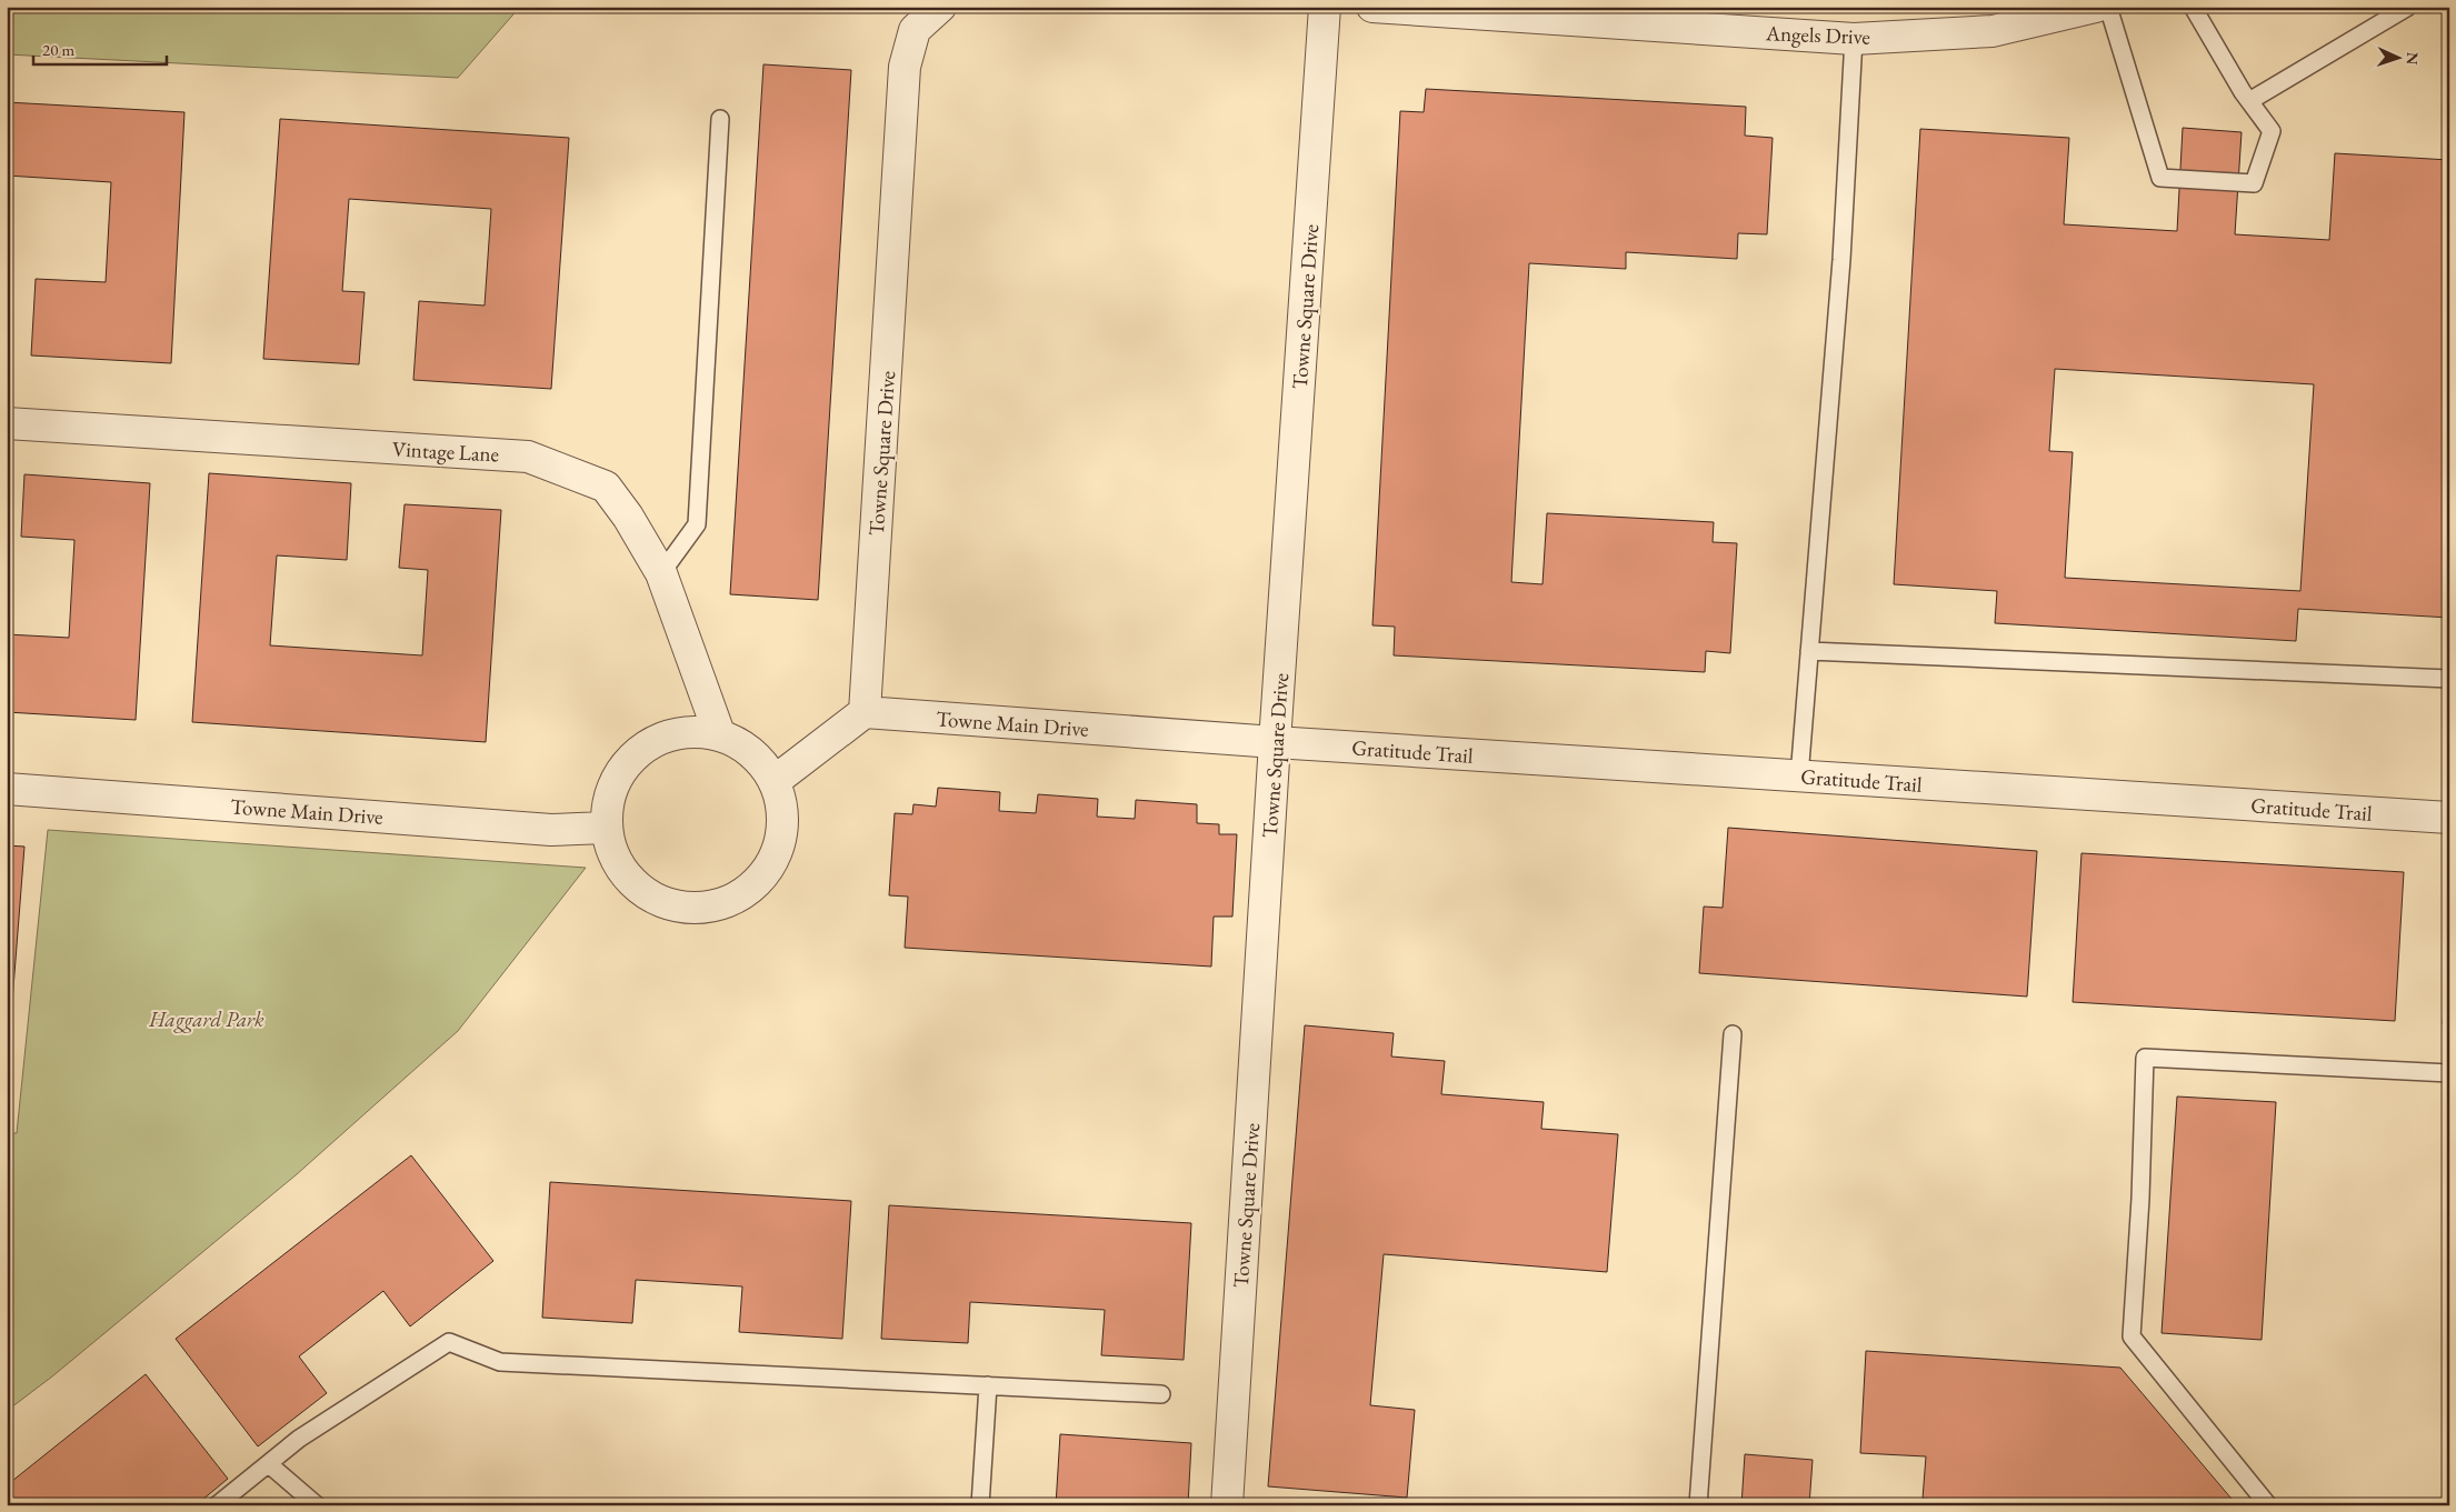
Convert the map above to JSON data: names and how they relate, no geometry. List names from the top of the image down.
{
  "streets": {
    "street": [
      "Angels Drive",
      "Towne Square Drive",
      "Vintage Lane",
      "Towne Main Drive",
      "Gratitude Trail"
    ]
  },
  "crossings": [
    ["Towne Square Drive", "Towne Main Drive"],
    ["Towne Square Drive", "Gratitude Trail"],
    ["Vintage Lane", "Towne Main Drive"],
    ["Towne Main Drive", "Gratitude Trail"]
  ],
  "parks": ["Haggard Park"],
  "scale_bar": "20 m",
  "north": "right"
}
